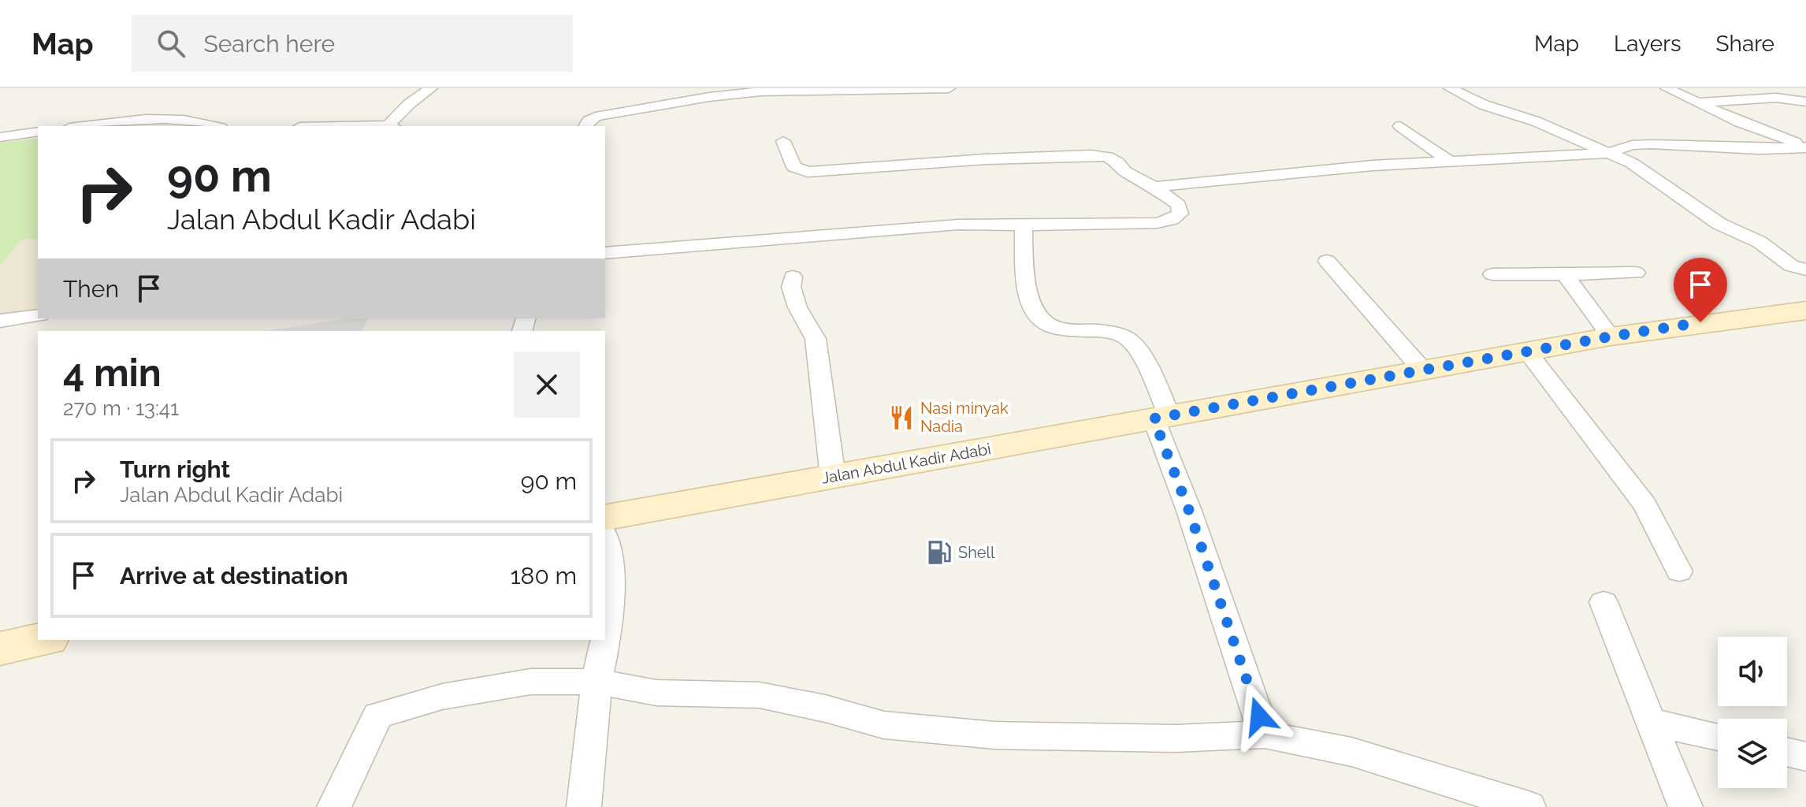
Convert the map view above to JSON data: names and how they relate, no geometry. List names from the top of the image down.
{
  "streets": {
    "main road": ["Jalan Abdul Kadir Adabi"]
  },
  "places": {
    "restaurant": ["Nasi minyak Nadia"],
    "fuel station": ["Shell"]
  },
  "page": {
    "header": "Map",
    "search": "Search here",
    "nav": ["Map", "Layers", "Share"],
    "turn": ["90 m", "Jalan Abdul Kadir Adabi"],
    "then": "Then",
    "heading": ["4 min", "270 m · 13:41"],
    "list": [
      {
        "name": "Turn right",
        "note": "Jalan Abdul Kadir Adabi",
        "value": "90 m"
      },
      {
        "name": "Arrive at destination",
        "value": "180 m"
      }
    ]
  }
}
